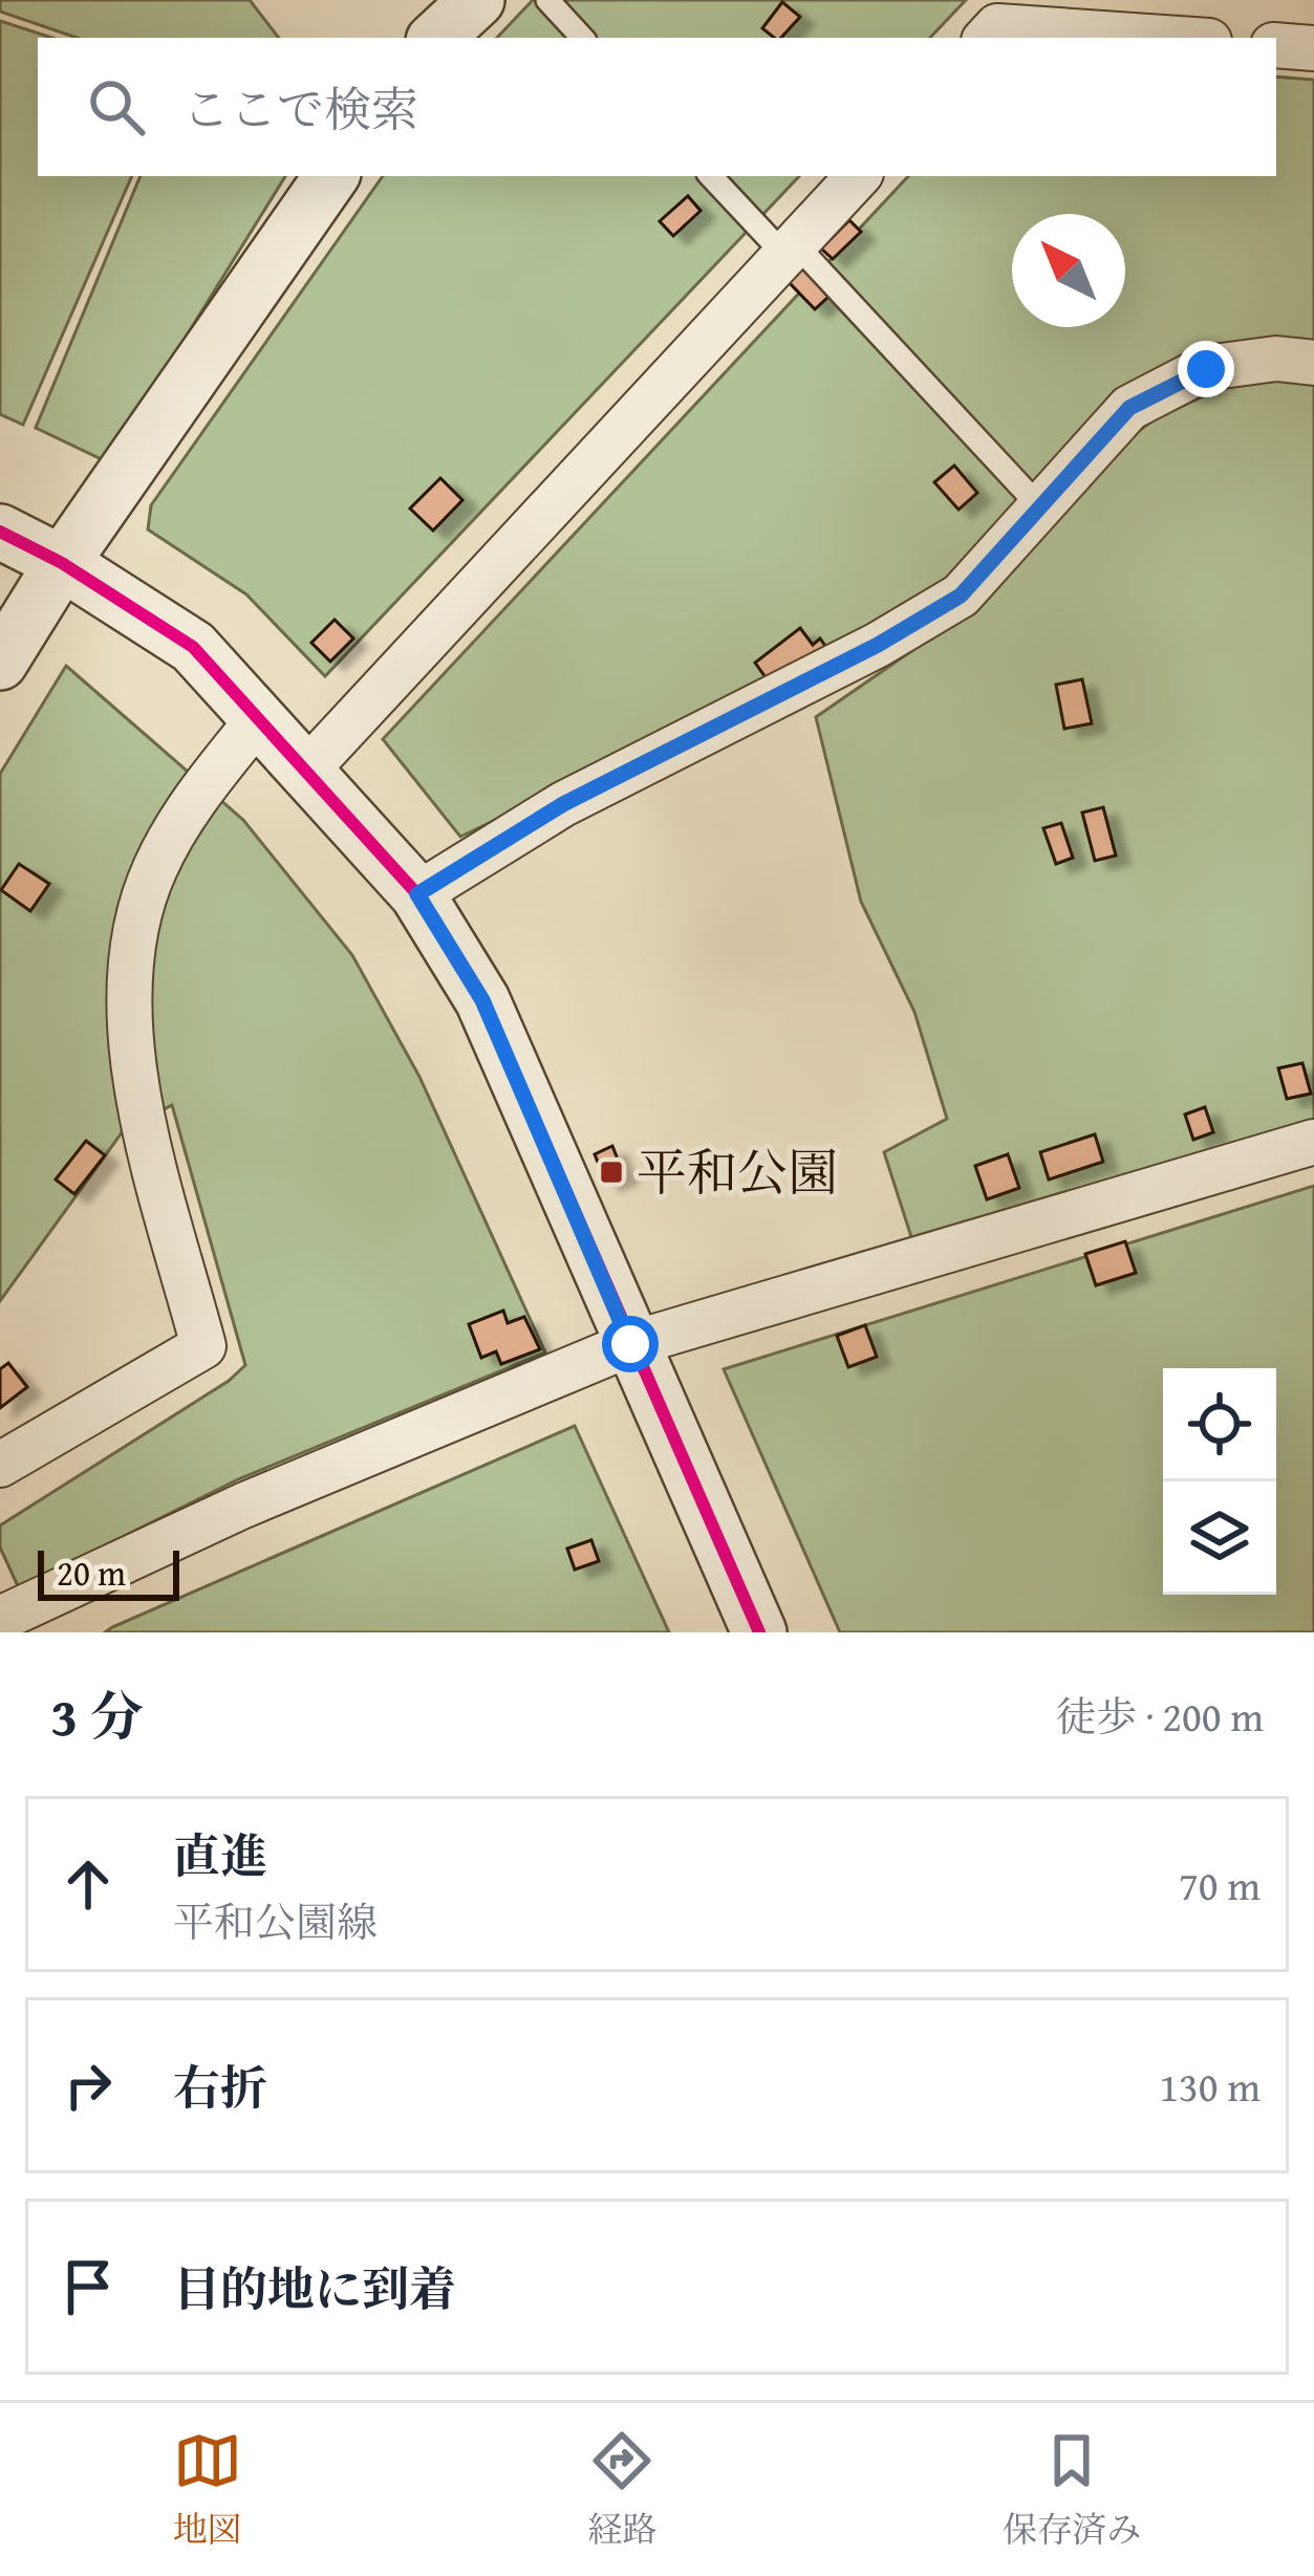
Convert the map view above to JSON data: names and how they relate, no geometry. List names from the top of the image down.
{
  "places": {
    "transit": ["平和公園"]
  },
  "scale_bar": "20 m",
  "north": "top left",
  "page": {
    "search": "ここで検索",
    "scale": "20 m",
    "heading": ["3 分", "徒歩 · 200 m"],
    "list": [
      ["直進", "平和公園線", "70 m"],
      ["右折", "130 m"],
      "目的地に到着"
    ],
    "nav": ["地図", "経路", "保存済み"]
  }
}
